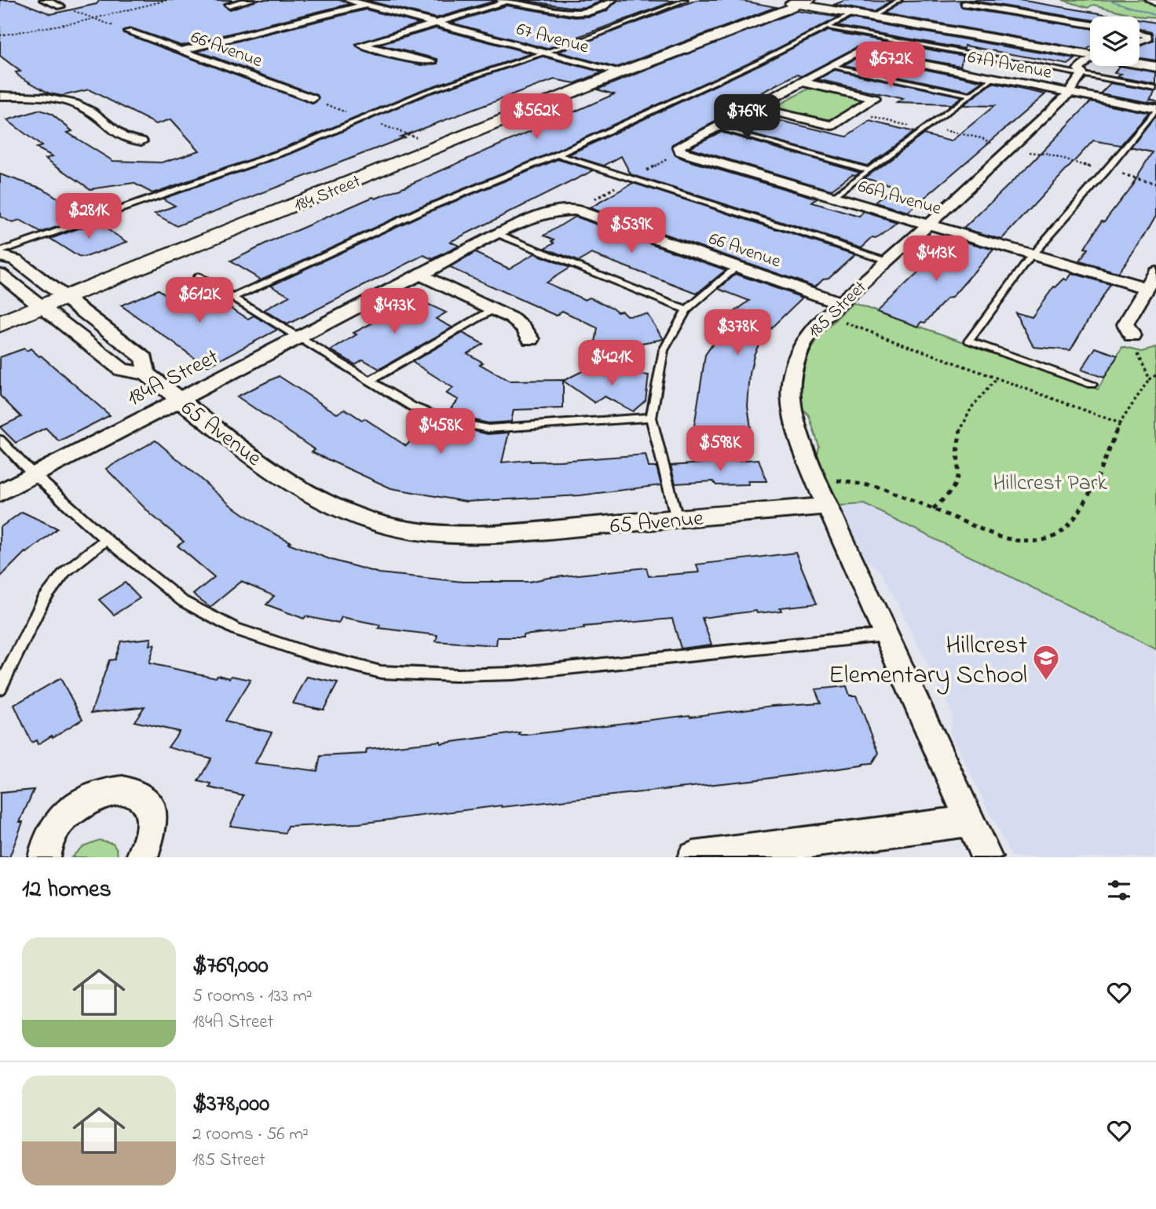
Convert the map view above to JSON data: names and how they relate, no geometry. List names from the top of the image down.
{
  "streets": {
    "main road": ["184 Street"],
    "street": [
      "67 Avenue",
      "66 Avenue",
      "67A Avenue",
      "66A Avenue",
      "185 Street",
      "184A Street",
      "65 Avenue"
    ]
  },
  "crossings": [
    ["67 Avenue", "184 Street"],
    ["66 Avenue", "185 Street"],
    ["66 Avenue", "184A Street"],
    ["67A Avenue", "185 Street"],
    ["184 Street", "65 Avenue"],
    ["66A Avenue", "185 Street"],
    ["185 Street", "65 Avenue"],
    ["184A Street", "65 Avenue"]
  ],
  "parks": ["Hillcrest Park"],
  "places": {
    "school or university": ["Hillcrest Elementary School"]
  },
  "page": {
    "price": [
      "$672K",
      "$562K",
      "$769K",
      "$281K",
      "$539K",
      "$413K",
      "$612K",
      "$473K",
      "$378K",
      "$421K",
      "$458K",
      "$598K"
    ],
    "heading": "12 homes",
    "list": [
      {
        "name": "$769,000",
        "note": "5 rooms · 133 m² · 184A Street"
      },
      {
        "name": "$378,000",
        "note": "2 rooms · 56 m² · 185 Street"
      }
    ]
  }
}
